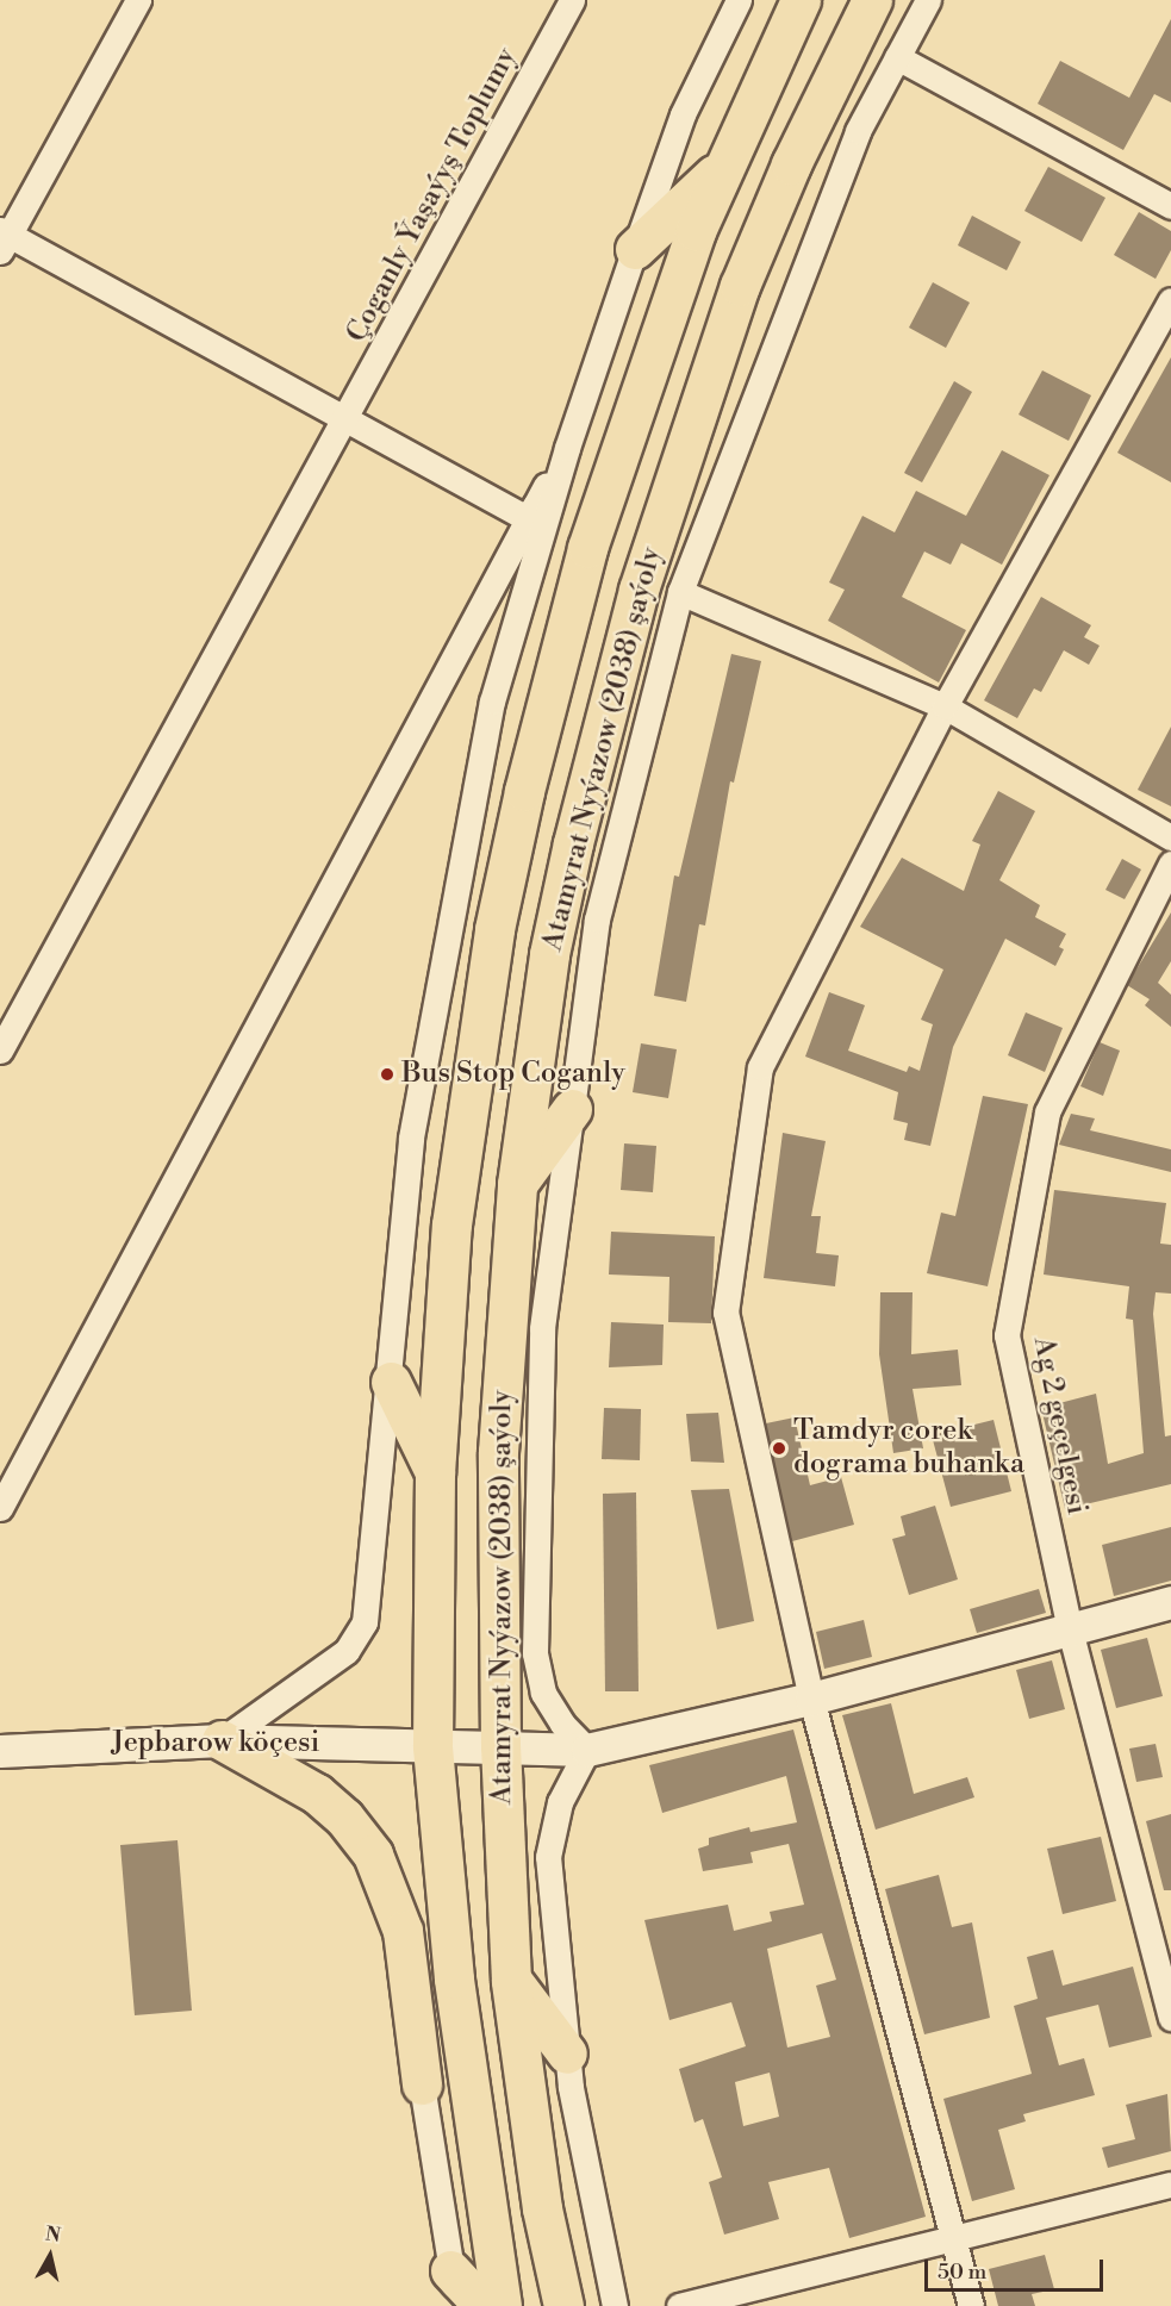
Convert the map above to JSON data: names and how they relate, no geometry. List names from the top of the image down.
{
  "streets": {
    "main road": ["Atamyrat Nyýazow (2038) şaýoly"],
    "street": ["Çoganly Ýaşaýyş Toplumy", "Ag 2 geçelgesi", "Jepbarow köçesi"]
  },
  "crossings": [
    ["Atamyrat Nyýazow (2038) şaýoly", "Jepbarow köçesi"],
    ["Ag 2 geçelgesi", "Jepbarow köçesi"]
  ],
  "places": ["Bus Stop Coganly", "Tamdyr corek dograma buhanka"],
  "scale_bar": "50 m",
  "north": "top"
}
